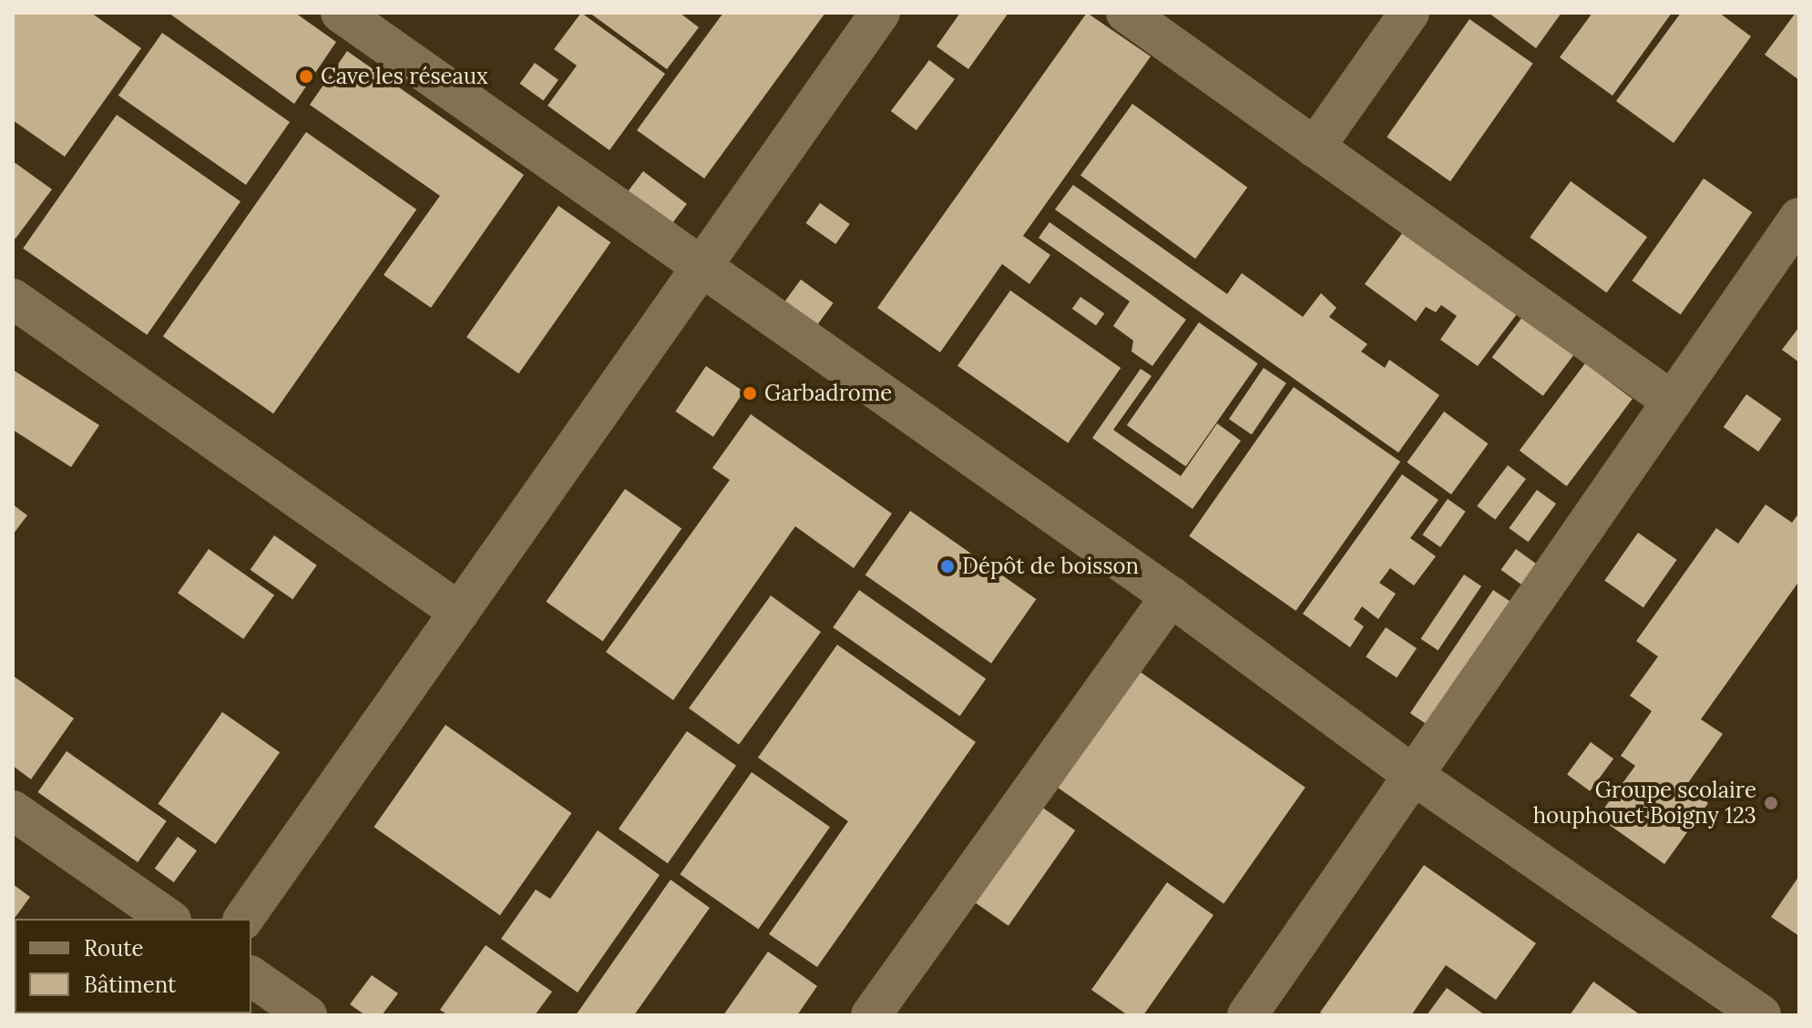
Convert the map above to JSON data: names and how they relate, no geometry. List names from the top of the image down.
{
  "places": [
    "Cave les réseaux",
    "Garbadrome",
    "Dépôt de boisson",
    "Groupe scolaire houphouet Boigny 123"
  ],
  "legend": ["Route", "Bâtiment"]
}
